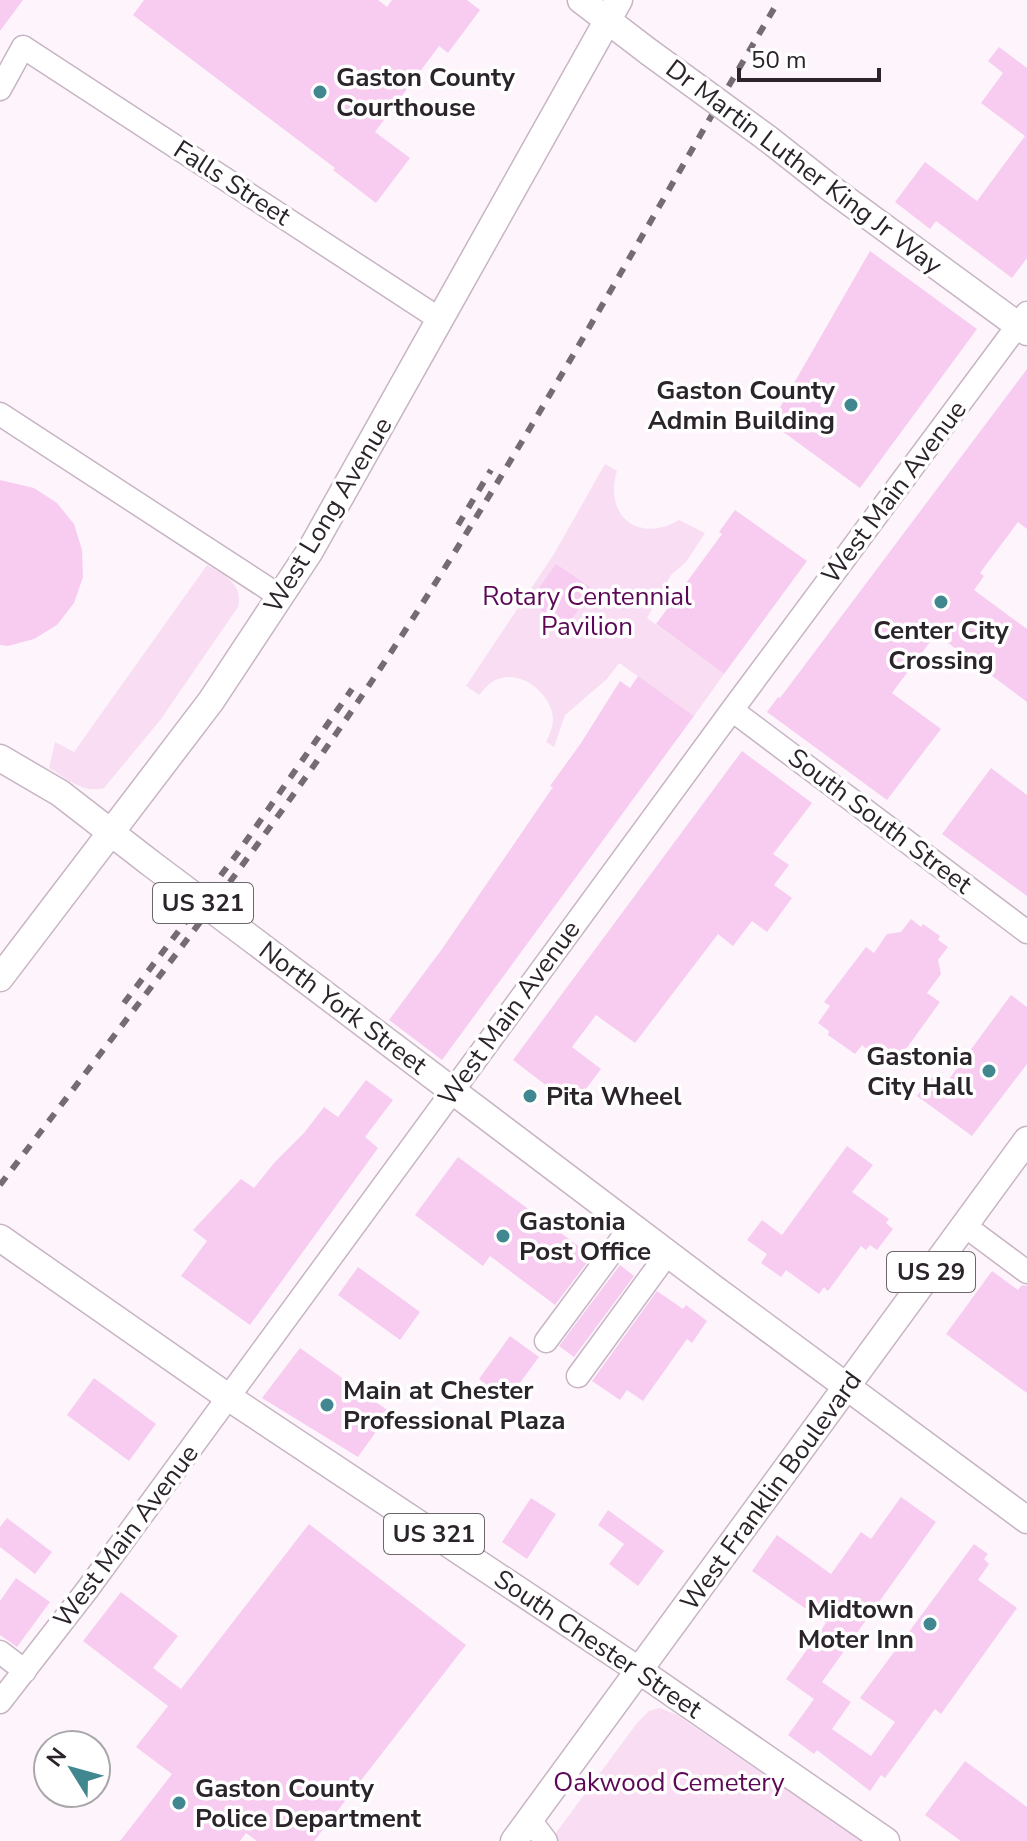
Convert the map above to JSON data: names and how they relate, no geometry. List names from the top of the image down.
{
  "streets": {
    "main road": [
      "Dr Martin Luther King Jr Way",
      "West Long Avenue",
      "US 321",
      "North York Street",
      "US 29",
      "West Franklin Boulevard",
      "South Chester Street"
    ],
    "street": ["Falls Street", "West Main Avenue", "South South Street"]
  },
  "crossings": [
    ["Dr Martin Luther King Jr Way", "West Main Avenue"],
    ["Dr Martin Luther King Jr Way", "West Long Avenue"],
    ["Falls Street", "West Long Avenue"],
    ["West Main Avenue", "South South Street"],
    ["West Main Avenue", "US 321"],
    ["West Main Avenue", "North York Street"],
    ["West Main Avenue", "South Chester Street"],
    ["West Long Avenue", "North York Street"],
    ["US 321", "North York Street"],
    ["US 321", "West Franklin Boulevard"],
    ["US 321", "South Chester Street"],
    ["West Franklin Boulevard", "South Chester Street"]
  ],
  "parks": ["Rotary Centennial Pavilion", "Oakwood Cemetery"],
  "places": [
    "Gaston County Courthouse",
    "Gaston County Admin Building",
    "Center City Crossing",
    "Gastonia City Hall",
    "Pita Wheel",
    "Gastonia Post Office",
    "Main at Chester Professional Plaza",
    "Midtown Moter Inn",
    "Gaston County Police Department"
  ],
  "scale_bar": "50 m",
  "north": "top left"
}
